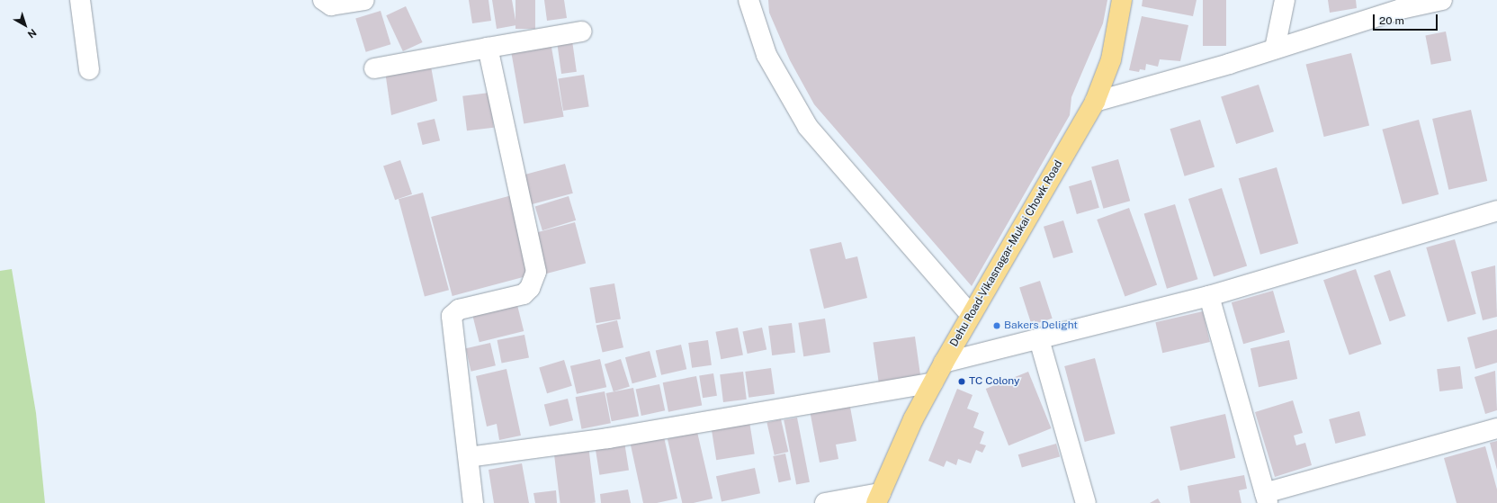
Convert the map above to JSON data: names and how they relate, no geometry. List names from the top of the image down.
{
  "streets": {
    "main road": ["Dehu Road-Vikasnagar-Mukai Chowk Road"]
  },
  "places": ["Bakers Delight", "TC Colony"],
  "scale_bar": "20 m",
  "north": "bottom right"
}
